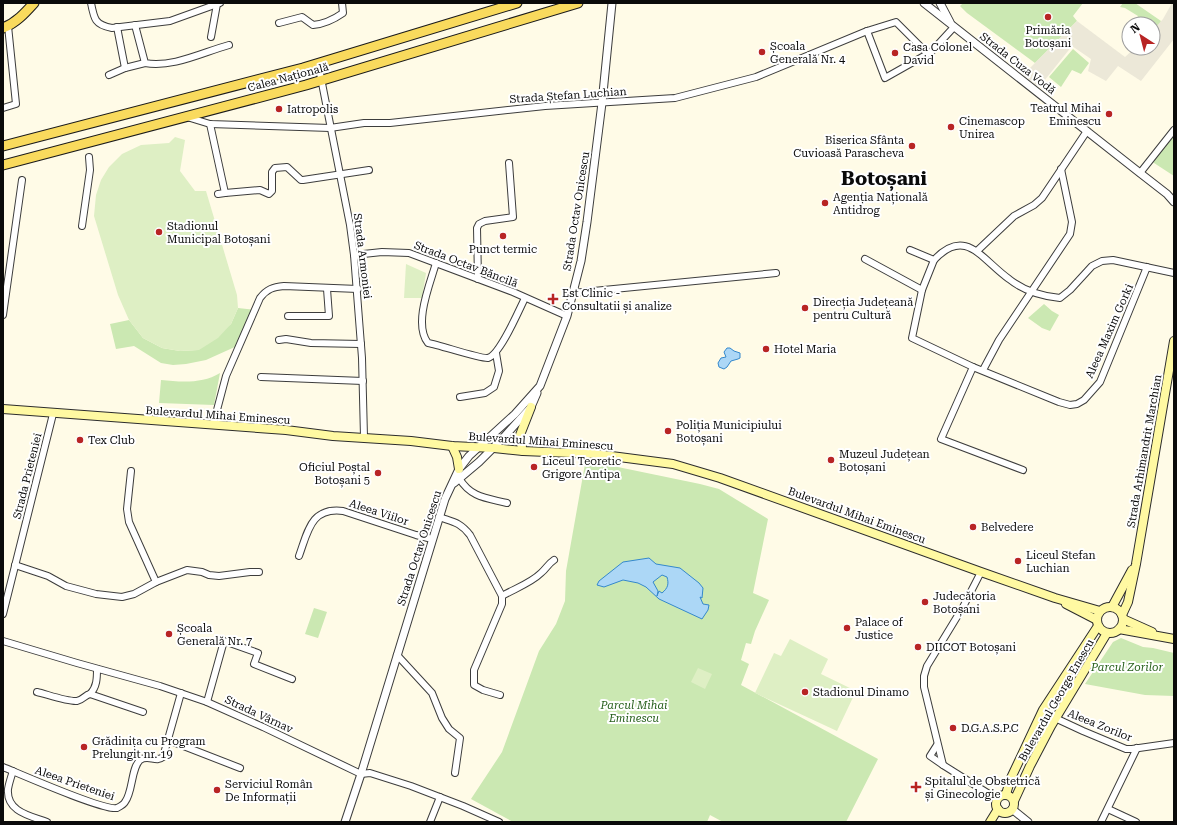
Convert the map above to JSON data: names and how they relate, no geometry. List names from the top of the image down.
{
  "streets": {
    "main road": [
      "Calea Națională",
      "Bulevardul Mihai Eminescu",
      "Strada Arhimandrit Marchian",
      "Bulevardul George Enescu"
    ],
    "street": [
      "Strada Cuza Vodă",
      "Strada Ștefan Luchian",
      "Strada Octav Onicescu",
      "Strada Armoniei",
      "Strada Octav Băncilă",
      "Aleea Maxim Gorki",
      "Strada Prieteniei",
      "Aleea Viilor",
      "Strada Vârnav",
      "Aleea Zorilor",
      "Aleea Prieteniei"
    ]
  },
  "crossings": [
    ["Calea Națională", "Strada Ștefan Luchian"],
    ["Calea Națională", "Strada Armoniei"],
    ["Strada Ștefan Luchian", "Strada Octav Onicescu"],
    ["Strada Ștefan Luchian", "Strada Armoniei"],
    ["Strada Octav Onicescu", "Strada Octav Băncilă"],
    ["Strada Octav Onicescu", "Bulevardul Mihai Eminescu"],
    ["Strada Octav Onicescu", "Aleea Viilor"],
    ["Strada Octav Onicescu", "Strada Vârnav"],
    ["Strada Armoniei", "Strada Octav Băncilă"],
    ["Strada Armoniei", "Bulevardul Mihai Eminescu"],
    ["Bulevardul Mihai Eminescu", "Strada Arhimandrit Marchian"],
    ["Bulevardul Mihai Eminescu", "Strada Prieteniei"],
    ["Bulevardul Mihai Eminescu", "Bulevardul George Enescu"],
    ["Strada Arhimandrit Marchian", "Bulevardul George Enescu"],
    ["Bulevardul George Enescu", "Aleea Zorilor"],
    ["Strada Vârnav", "Aleea Prieteniei"]
  ],
  "districts": ["Botoșani"],
  "parks": ["Parcul Zorilor", "Parcul Mihai Eminescu"],
  "places": {
    "other": [
      "Primăria Botoșani",
      "Școala Generală Nr. 4",
      "Casa Colonel David",
      "Iatropolis",
      "Teatrul Mihai Eminescu",
      "Cinemascop Unirea",
      "Biserica Sfânta Cuvioasă Parascheva",
      "Agenția Națională Antidrog",
      "Stadionul Municipal Botoșani",
      "Punct termic",
      "Direcția Județeană pentru Cultură",
      "Hotel Maria",
      "Poliția Municipiului Botoșani",
      "Tex Club",
      "Muzeul Județean Botoșani",
      "Liceul Teoretic Grigore Antipa",
      "Oficiul Poștal Botoșani 5",
      "Belvedere",
      "Liceul Stefan Luchian",
      "Judecătoria Botoșani",
      "Palace of Justice",
      "Școala Generală Nr. 7",
      "DIICOT Botoșani",
      "Stadionul Dinamo",
      "D.G.A.S.P.C",
      "Grădinița cu Program Prelungit nr. 19",
      "Serviciul Român De Informații"
    ],
    "health": ["Est Clinic - Consultatii și analize", "Spitalul de Obstetrică și Ginecologie"]
  },
  "north": "top left"
}
